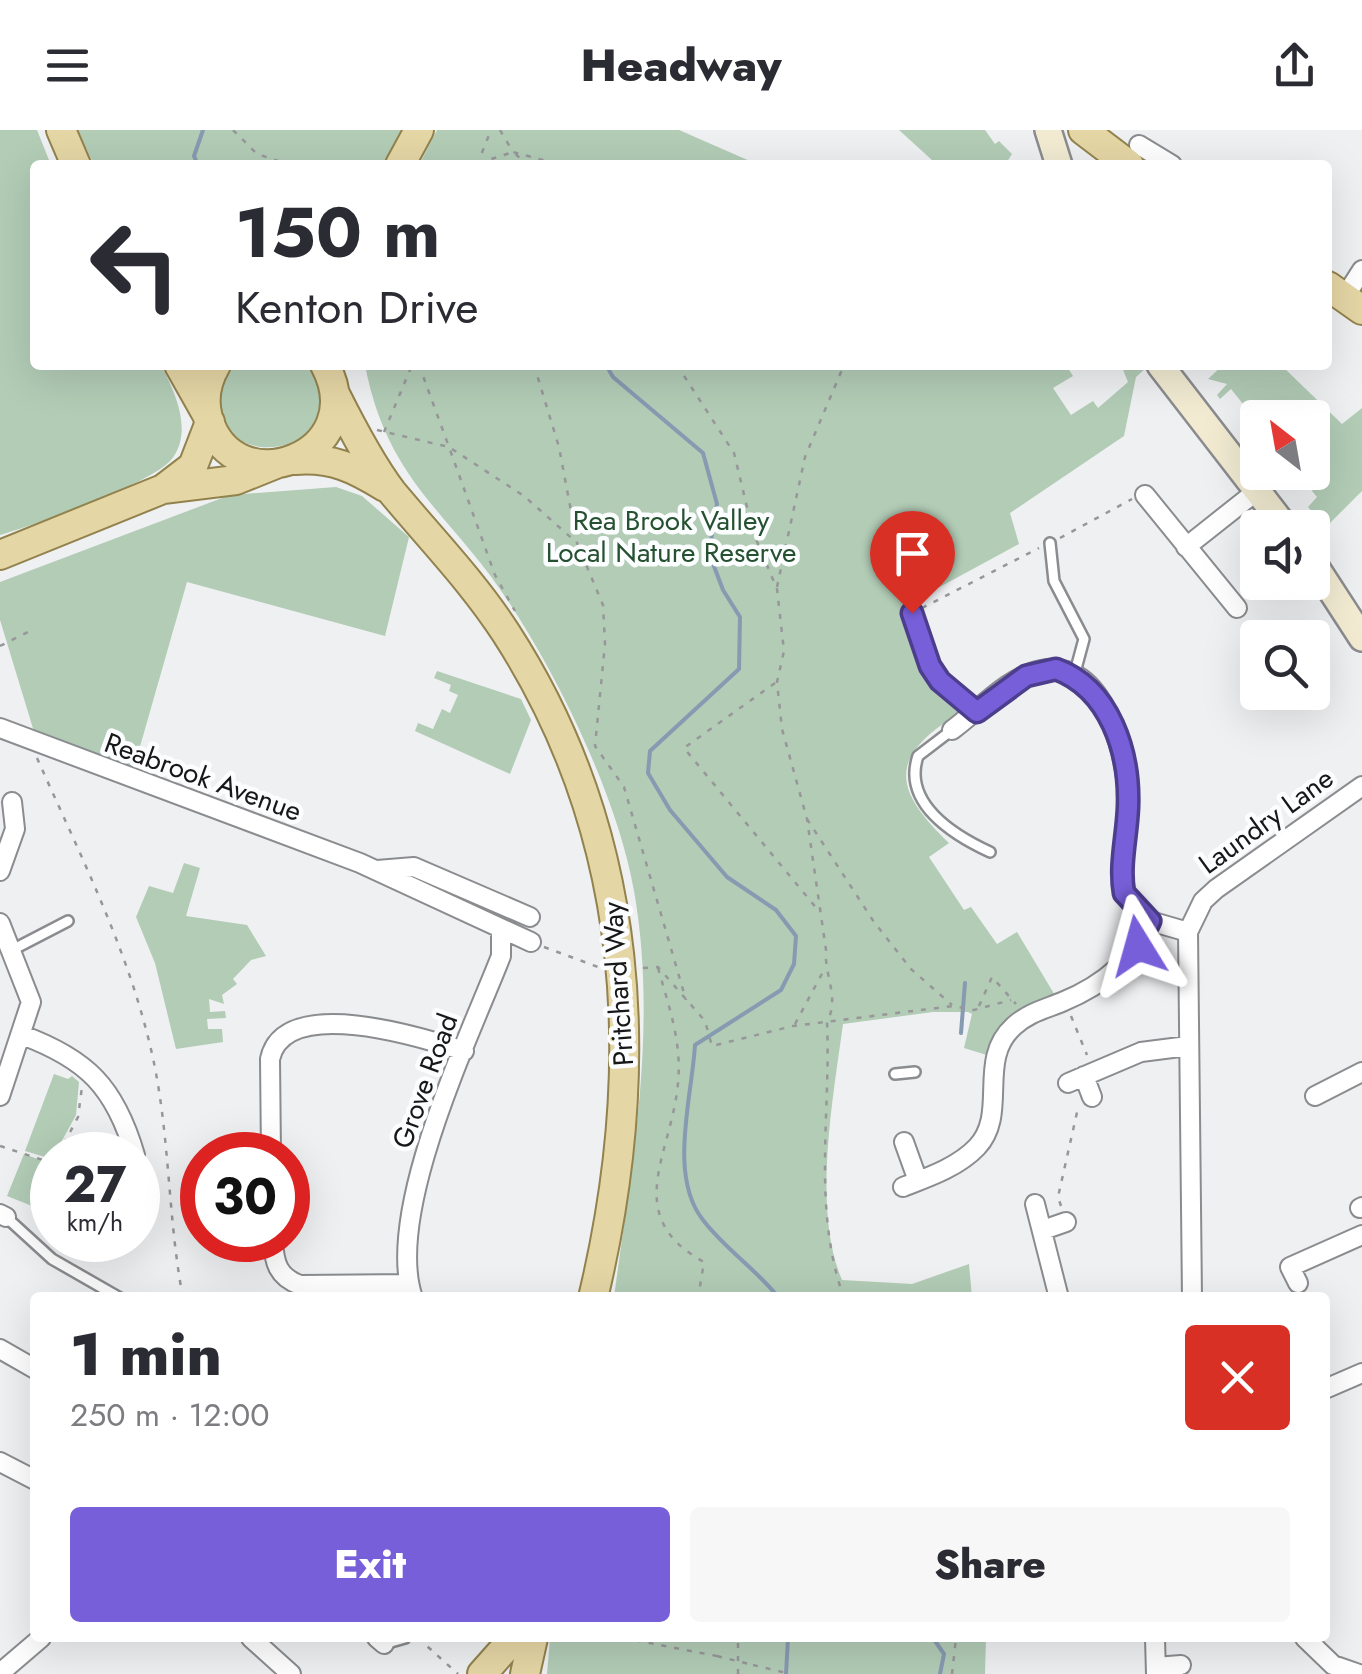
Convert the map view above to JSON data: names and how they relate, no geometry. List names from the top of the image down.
{
  "streets": {
    "main road": ["Pritchard Way"],
    "street": ["Reabrook Avenue", "Laundry Lane", "Grove Road"]
  },
  "crossings": [
    ["Reabrook Avenue", "Grove Road"]
  ],
  "parks": ["Rea Brook Valley Local Nature Reserve"],
  "north": "top left",
  "page": {
    "header": "Headway",
    "turn": ["150 m", "Kenton Drive"],
    "speed": "27 km/h",
    "limit": "30",
    "heading": ["1 min", "250 m · 12:00"],
    "buttons": ["Exit", "Share"]
  }
}
